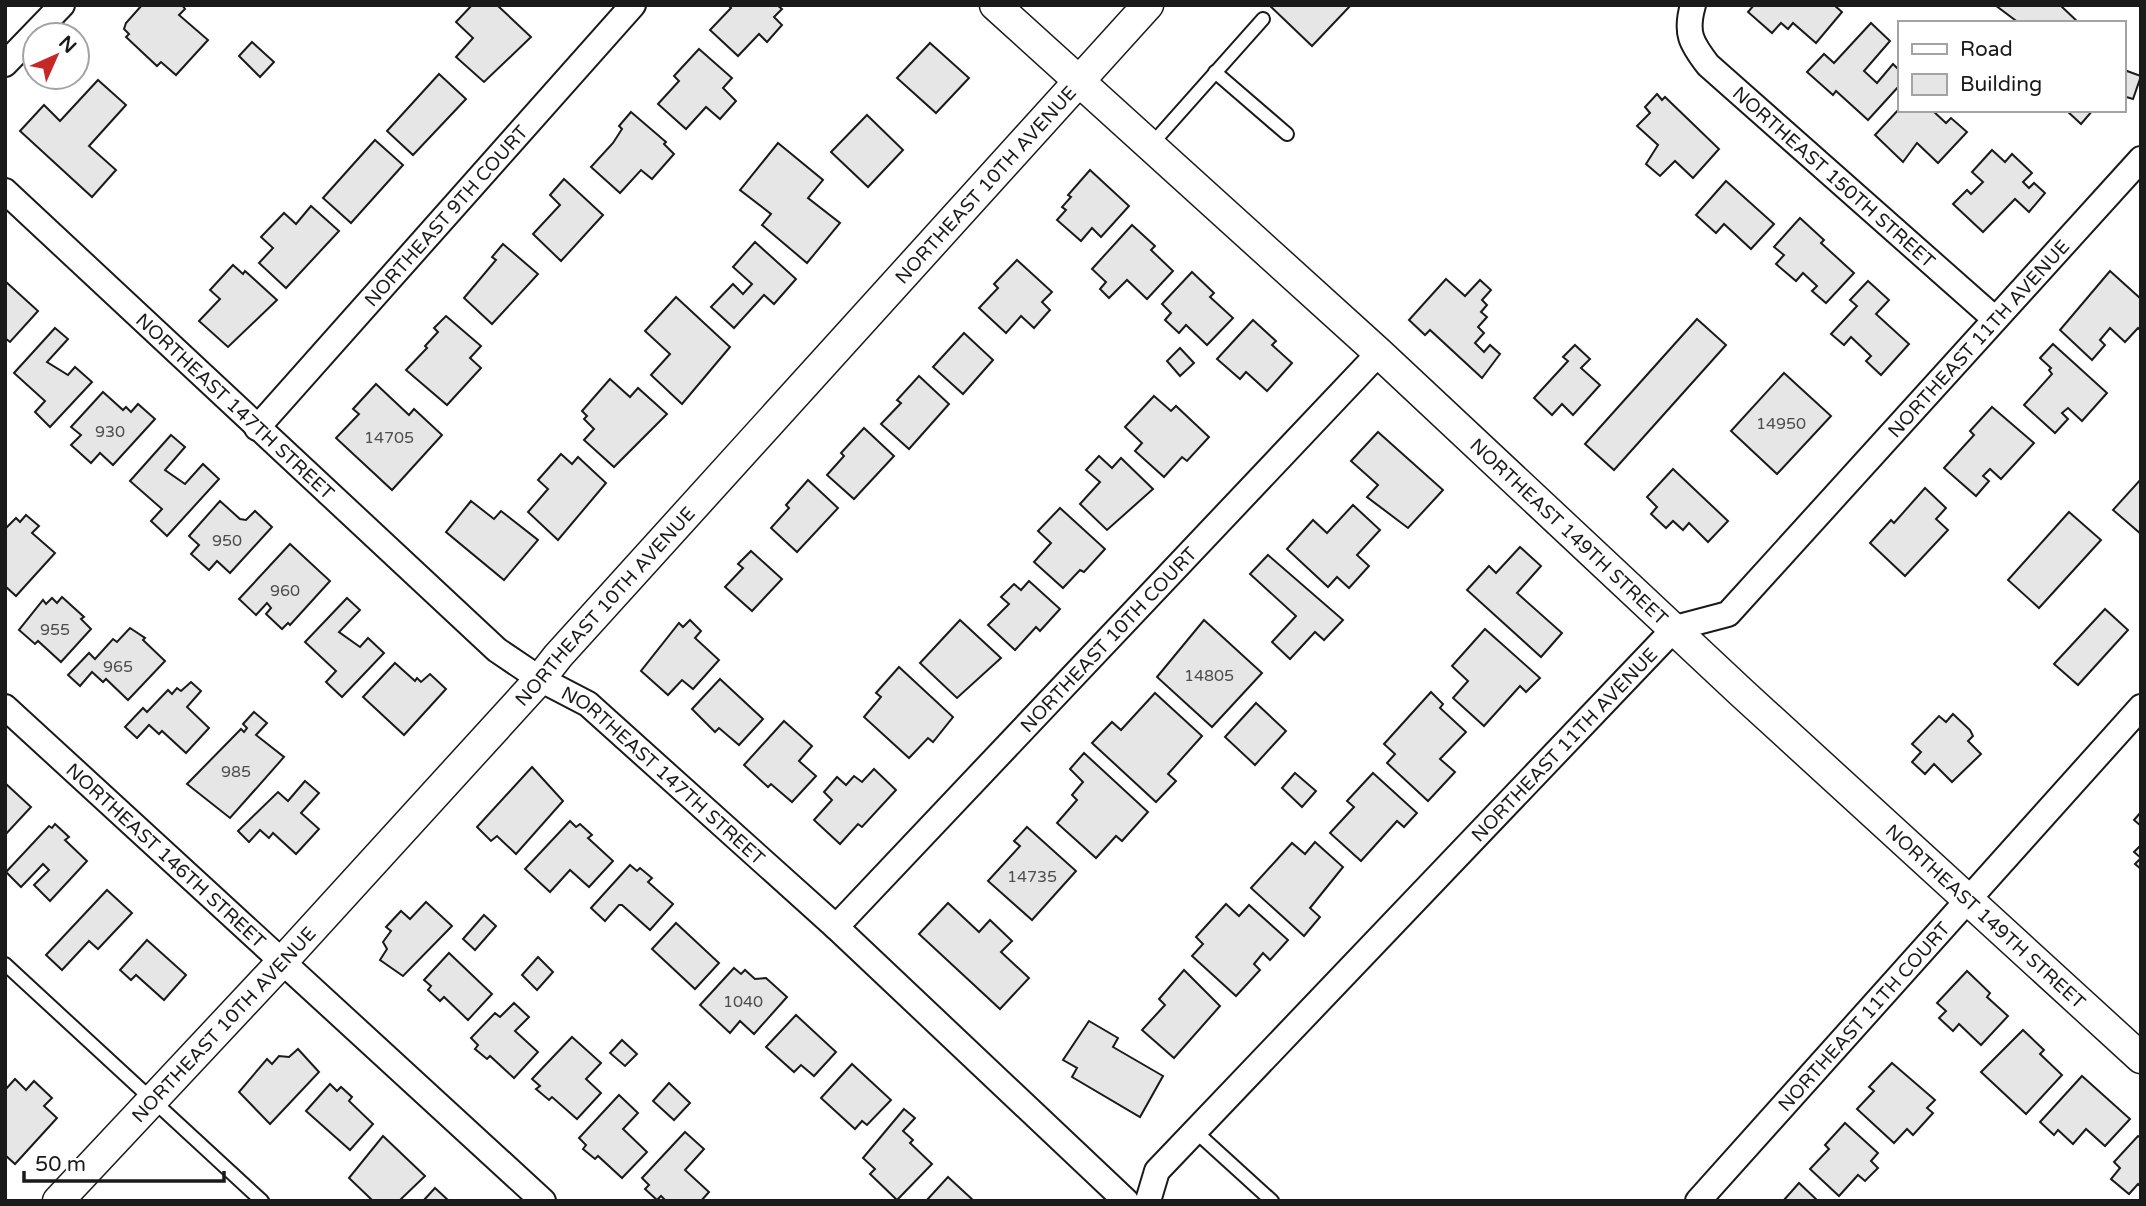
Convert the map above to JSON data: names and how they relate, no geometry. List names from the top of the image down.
{
  "streets": {
    "street": [
      "NORTHEAST 150TH STREET",
      "NORTHEAST 10TH AVENUE",
      "NORTHEAST 9TH COURT",
      "NORTHEAST 11TH AVENUE",
      "NORTHEAST 147TH STREET",
      "NORTHEAST 149TH STREET",
      "NORTHEAST 10TH COURT",
      "NORTHEAST 146TH STREET",
      "NORTHEAST 11TH COURT"
    ]
  },
  "crossings": [
    ["NORTHEAST 150TH STREET", "NORTHEAST 11TH AVENUE"],
    ["NORTHEAST 10TH AVENUE", "NORTHEAST 147TH STREET"],
    ["NORTHEAST 10TH AVENUE", "NORTHEAST 149TH STREET"],
    ["NORTHEAST 10TH AVENUE", "NORTHEAST 146TH STREET"],
    ["NORTHEAST 9TH COURT", "NORTHEAST 147TH STREET"],
    ["NORTHEAST 11TH AVENUE", "NORTHEAST 149TH STREET"],
    ["NORTHEAST 147TH STREET", "NORTHEAST 10TH COURT"],
    ["NORTHEAST 149TH STREET", "NORTHEAST 10TH COURT"],
    ["NORTHEAST 149TH STREET", "NORTHEAST 11TH COURT"]
  ],
  "house_numbers": [
    "14950",
    "930",
    "14705",
    "950",
    "960",
    "955",
    "965",
    "14805",
    "985",
    "14735",
    "1040"
  ],
  "legend": ["Road", "Building"],
  "scale_bar": "50 m",
  "north": "top right"
}
